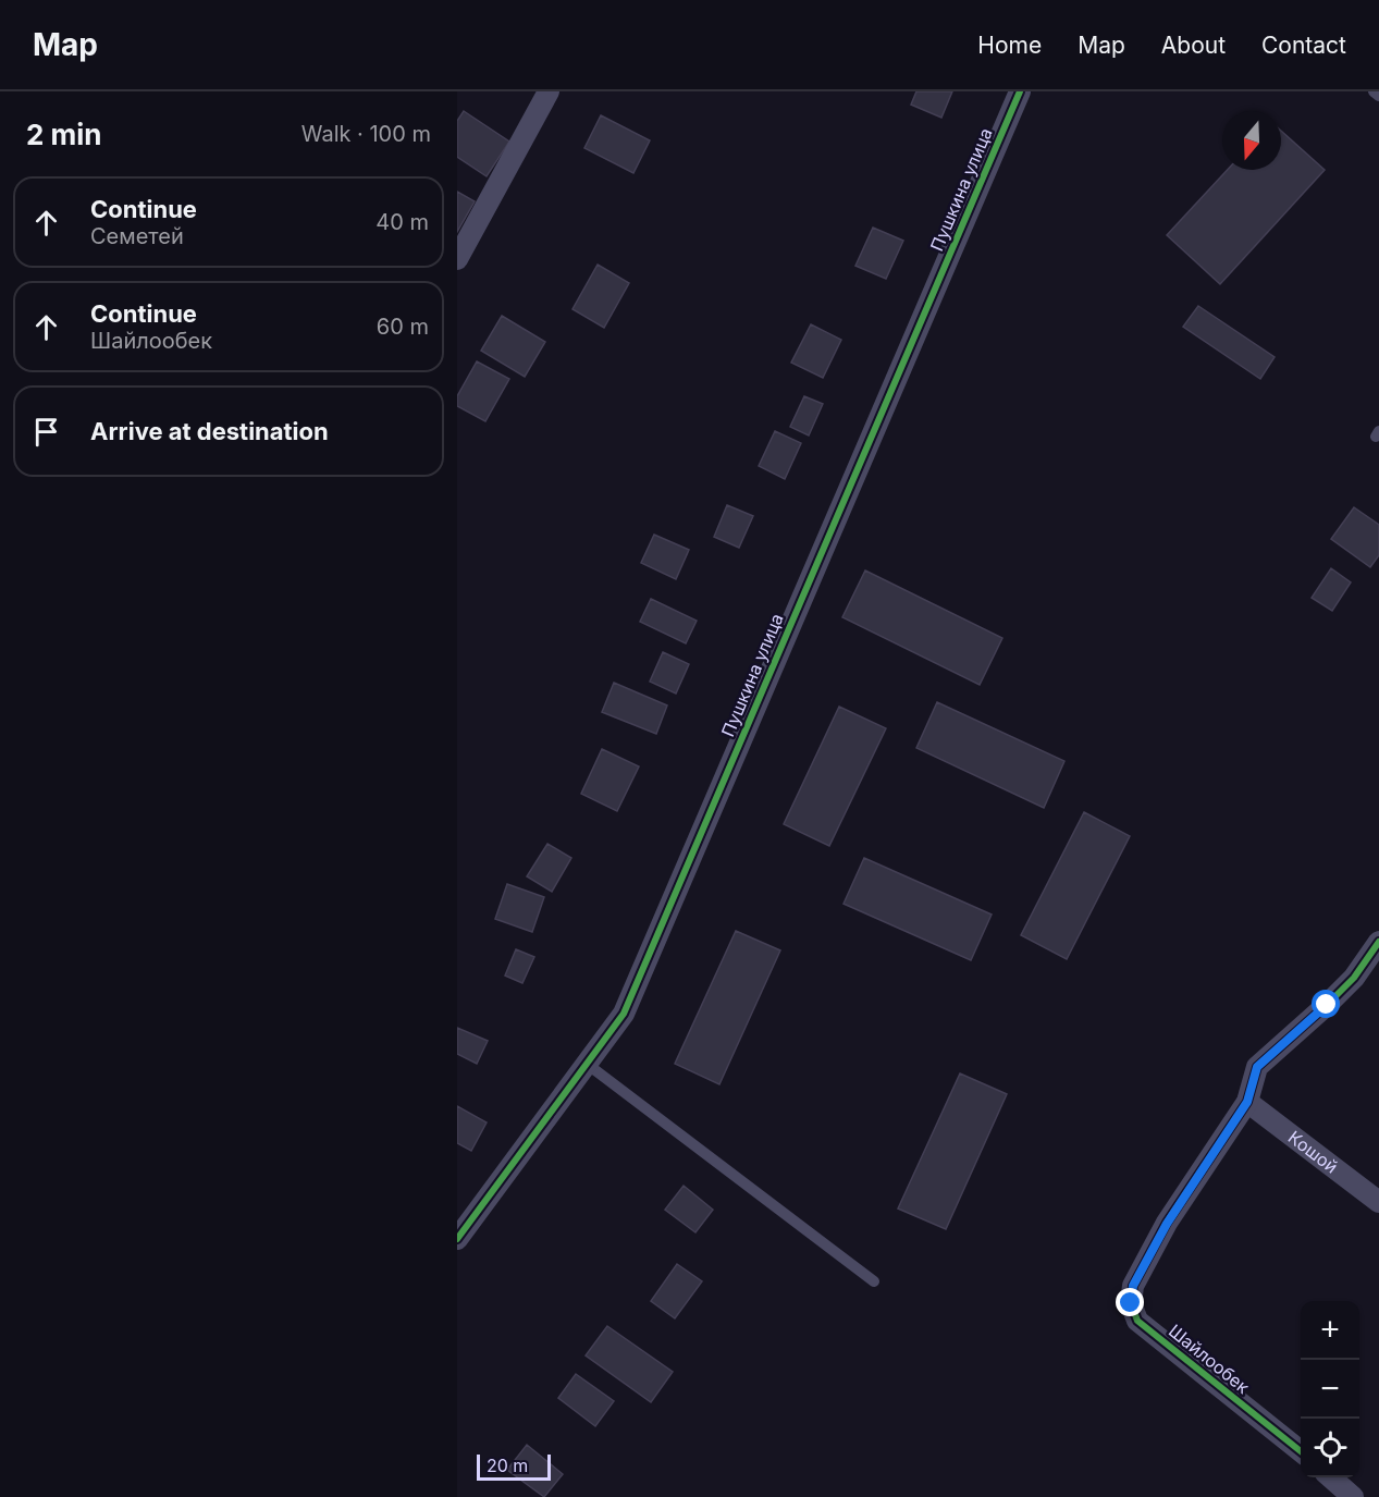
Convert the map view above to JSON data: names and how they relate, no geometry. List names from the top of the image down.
{
  "streets": {
    "street": ["Пушкина улица", "Кошой", "Шайлообек"]
  },
  "crossings": [
    ["Кошой", "Шайлообек"]
  ],
  "scale_bar": "20 m",
  "north": "bottom",
  "page": {
    "header": "Map",
    "nav": [
      "Home",
      "Map",
      "About",
      "Contact"
    ],
    "heading": ["2 min", "Walk · 100 m"],
    "list": [
      ["Continue", "Семетей", "40 m"],
      ["Continue", "Шайлообек", "60 m"],
      "Arrive at destination"
    ],
    "map_buttons": ["+", "−"],
    "scale": "20 m"
  }
}
